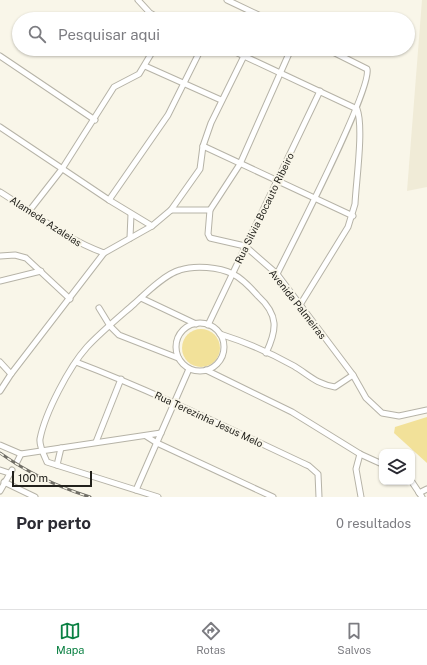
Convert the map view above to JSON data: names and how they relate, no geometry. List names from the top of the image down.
{
  "streets": {
    "street": [
      "Rua Silvia Bocauto Ribeiro",
      "Alameda Azaleias",
      "Avenida Palmeiras",
      "Rua Terezinha Jesus Melo"
    ]
  },
  "crossings": [
    ["Rua Silvia Bocauto Ribeiro", "Avenida Palmeiras"]
  ],
  "scale_bar": "100 m",
  "page": {
    "search": "Pesquisar aqui",
    "scale": "100 m",
    "heading": ["Por perto", "0 resultados"],
    "nav": ["Mapa", "Rotas", "Salvos"]
  }
}
